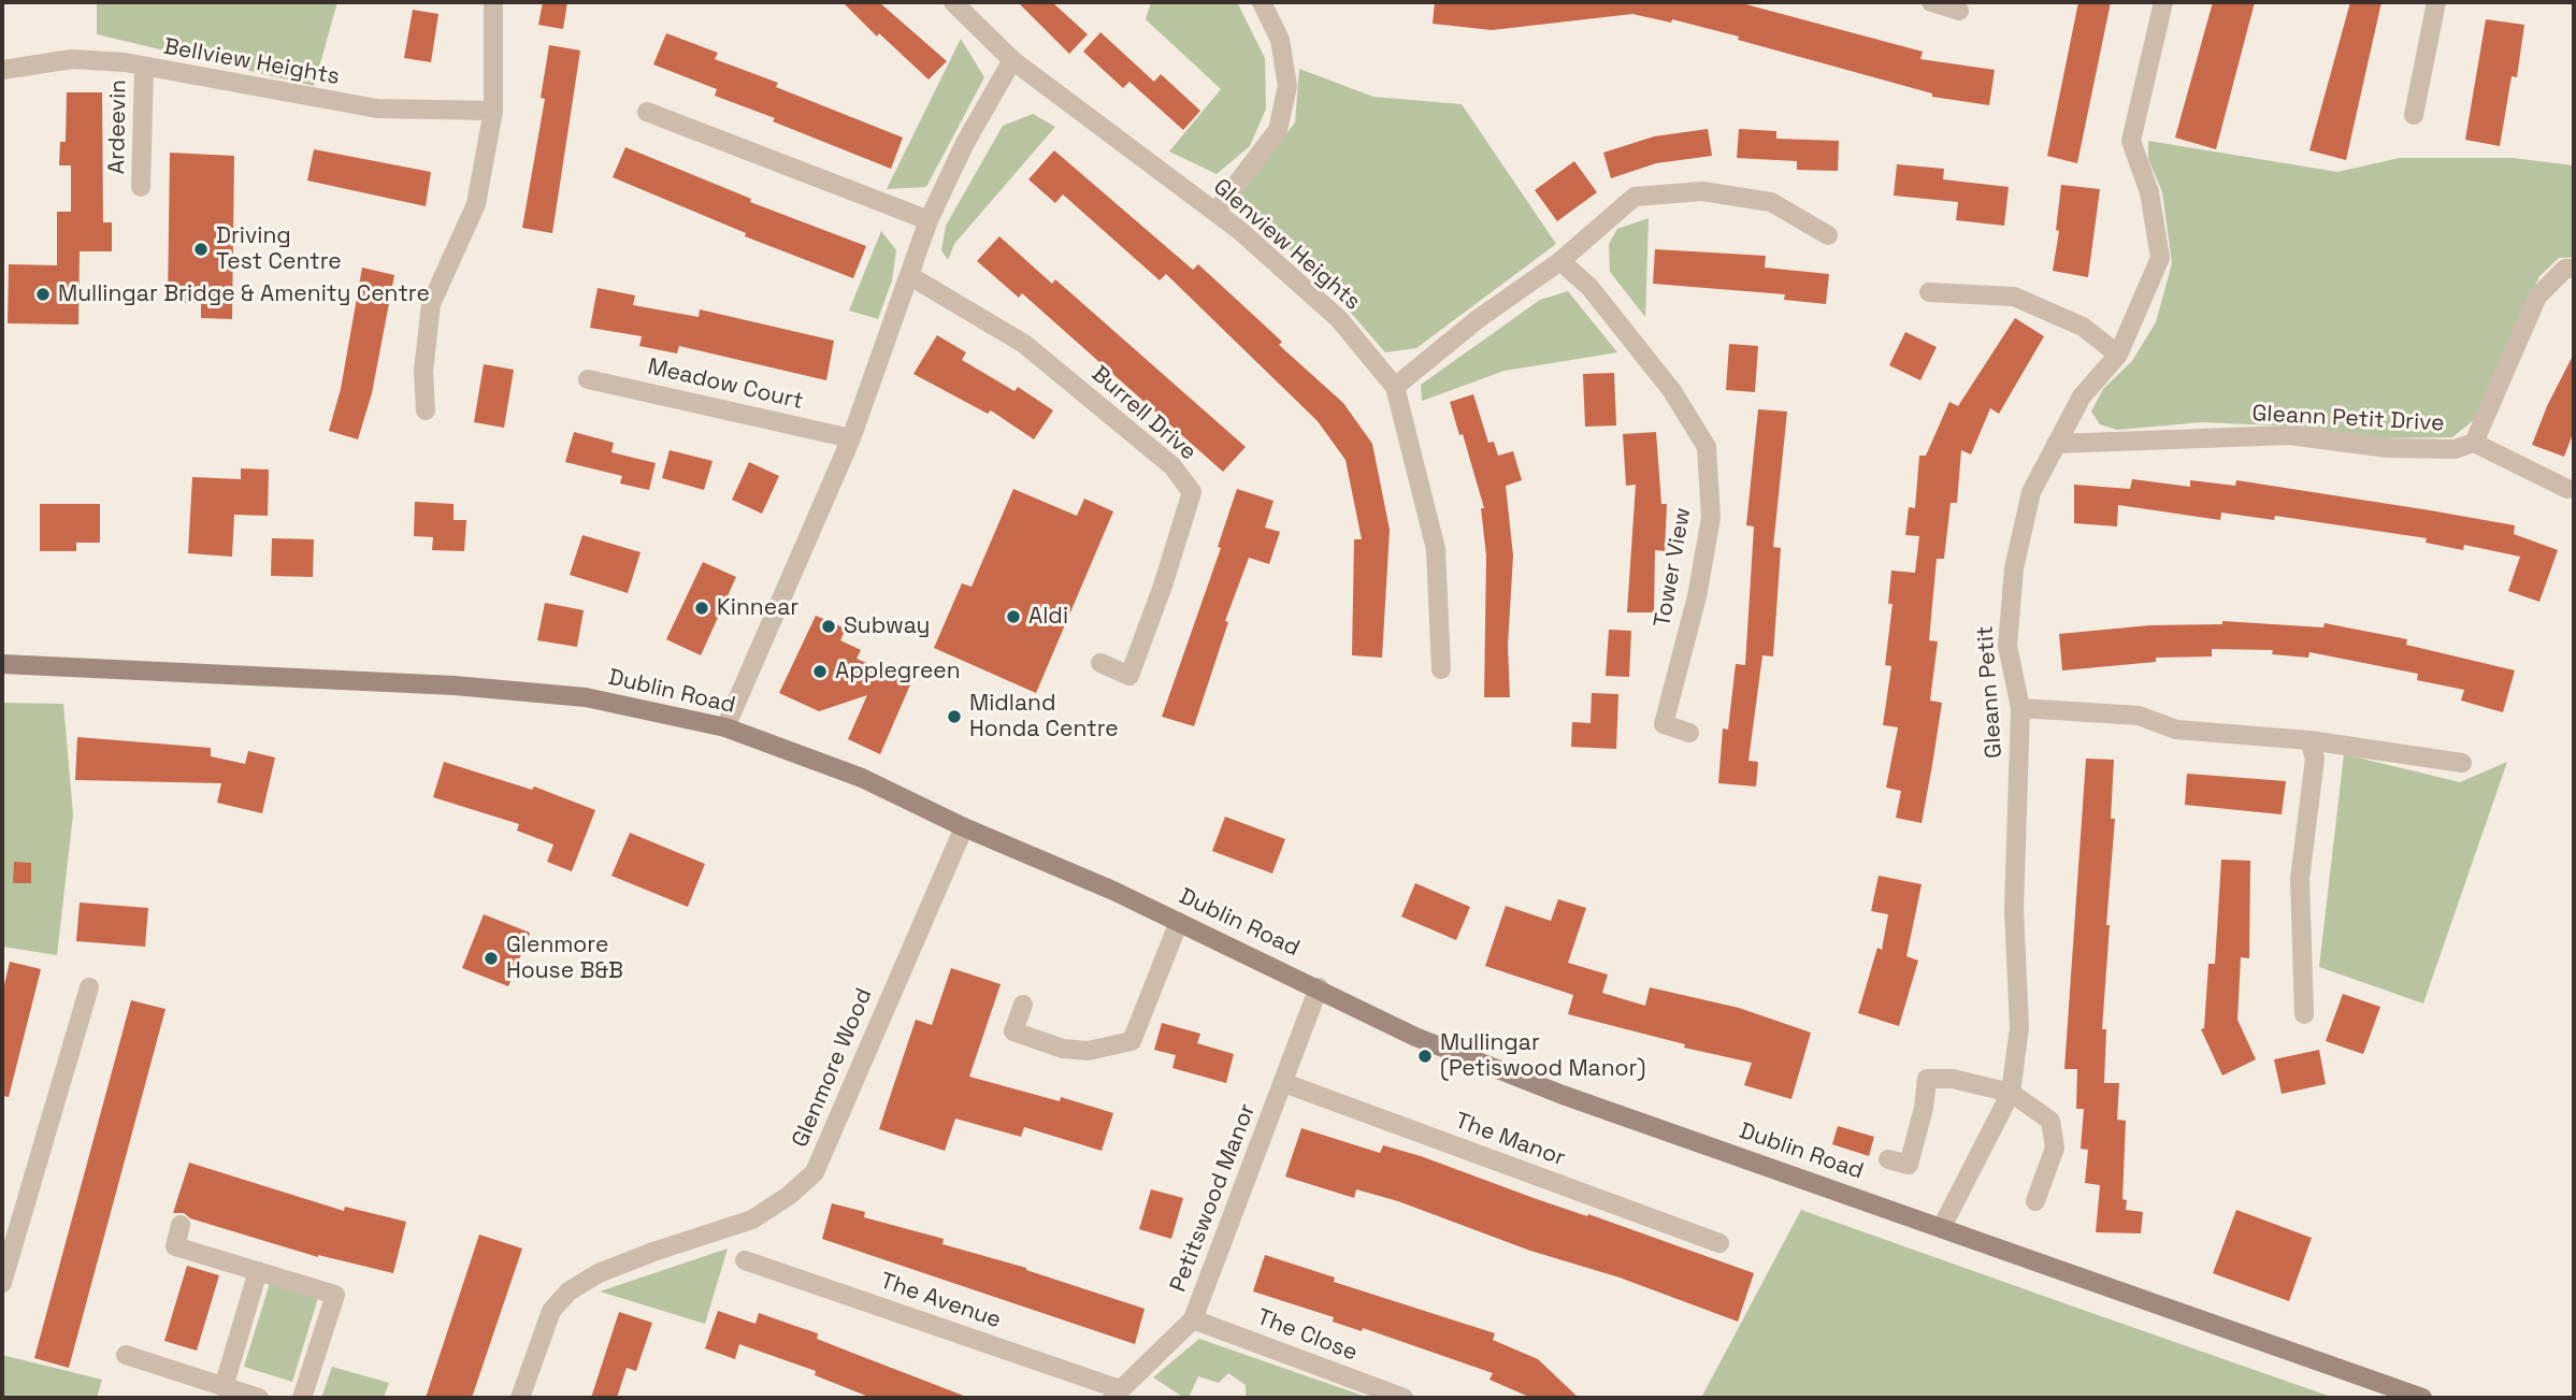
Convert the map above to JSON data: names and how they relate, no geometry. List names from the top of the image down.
{
  "streets": {
    "main road": ["Dublin Road"],
    "street": [
      "Bellview Heights",
      "Ardeevin",
      "Glenview Heights",
      "Meadow Court",
      "Burrell Drive",
      "Gleann Petit Drive",
      "Tower View",
      "Gleann Petit",
      "Glenmore Wood",
      "The Manor",
      "Petitswood Manor",
      "The Avenue",
      "The Close"
    ]
  },
  "crossings": [
    ["Bellview Heights", "Ardeevin"],
    ["Gleann Petit Drive", "Gleann Petit"],
    ["Dublin Road", "Gleann Petit"],
    ["Dublin Road", "Glenmore Wood"],
    ["Dublin Road", "Petitswood Manor"],
    ["The Manor", "Petitswood Manor"],
    ["Petitswood Manor", "The Avenue"],
    ["Petitswood Manor", "The Close"]
  ],
  "places": [
    "Driving Test Centre",
    "Mullingar Bridge & Amenity Centre",
    "Kinnear",
    "Aldi",
    "Subway",
    "Applegreen",
    "Midland Honda Centre",
    "Glenmore House B&B",
    "Mullingar (Petiswood Manor)"
  ]
}
